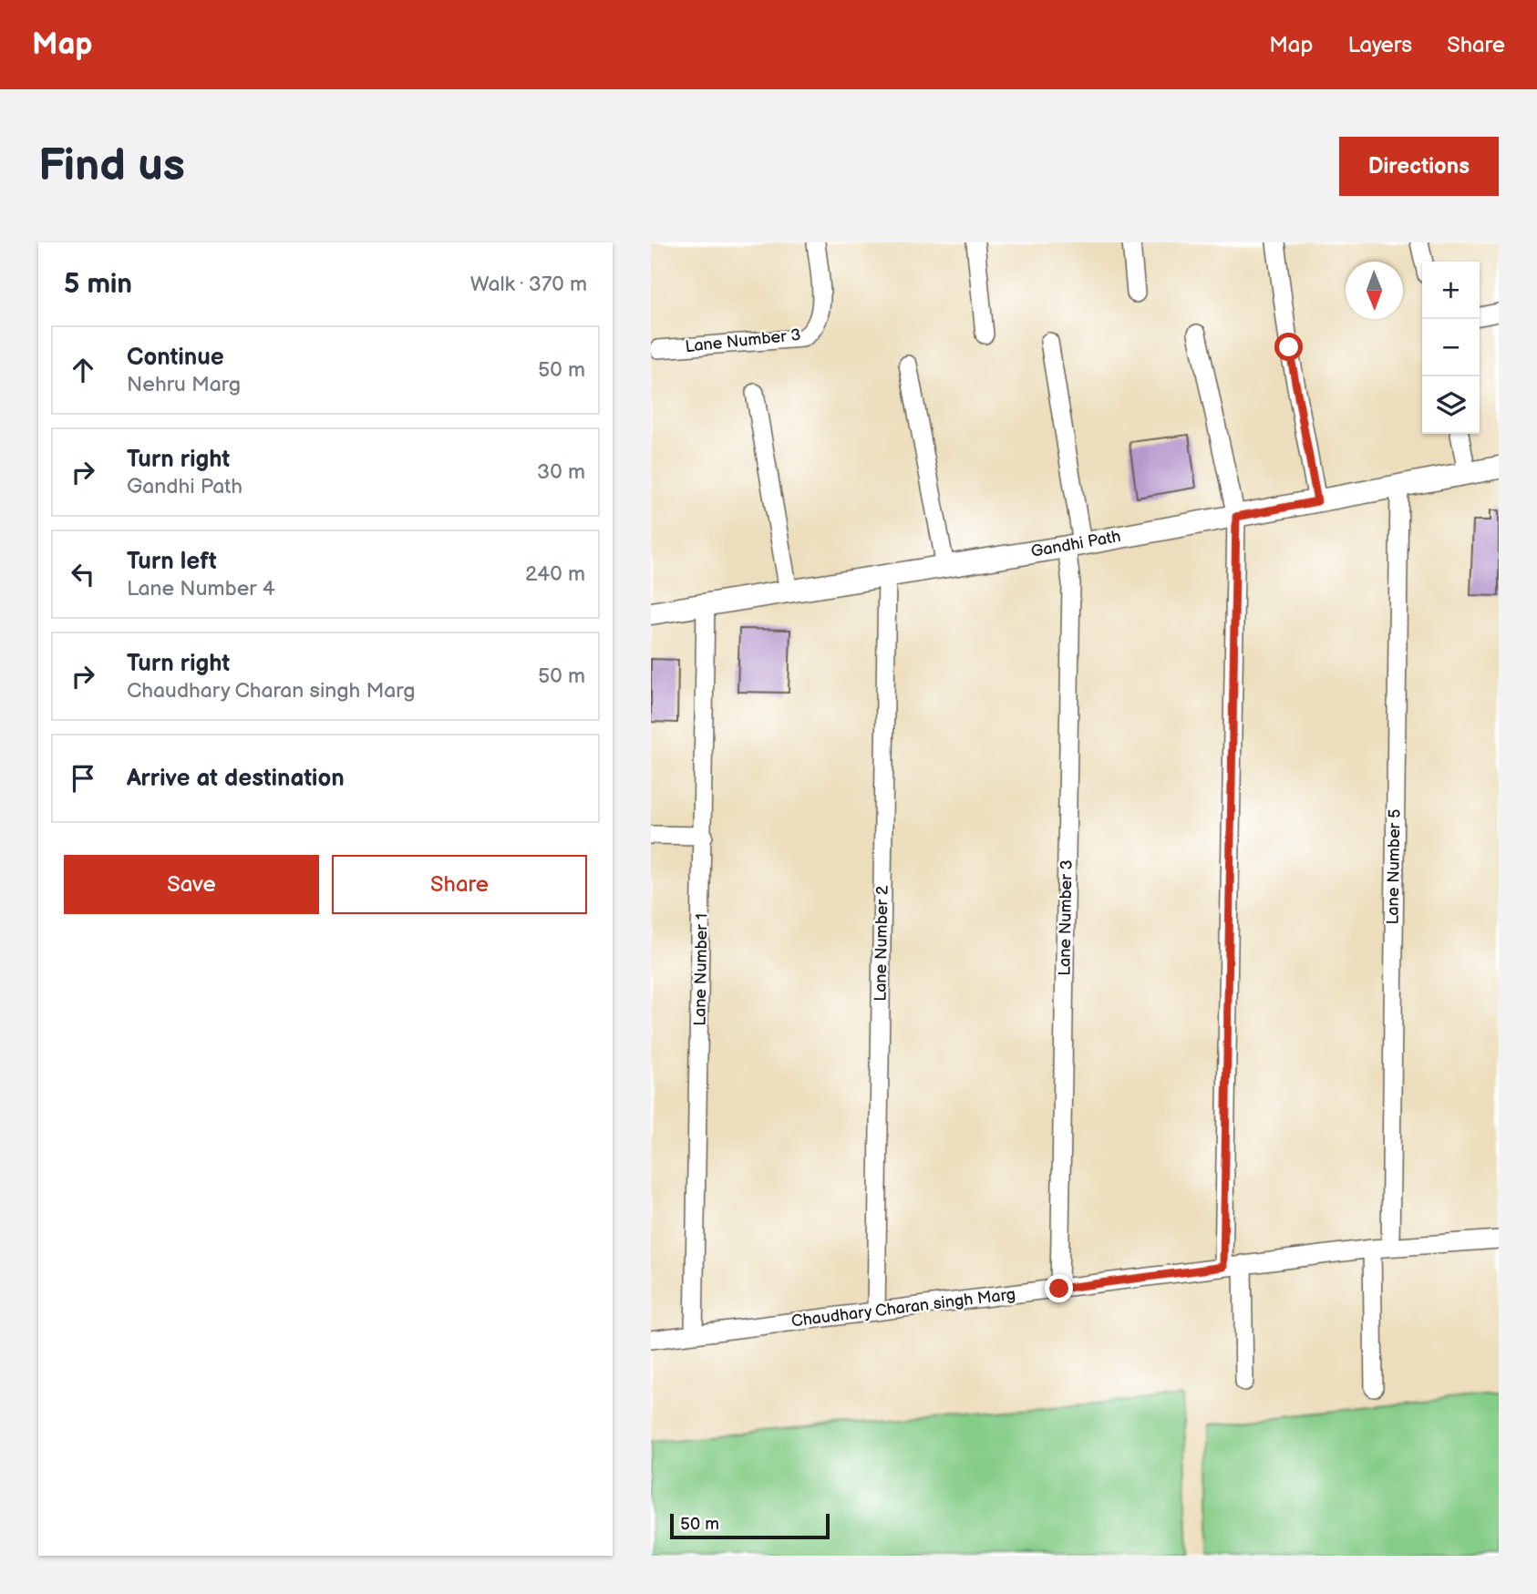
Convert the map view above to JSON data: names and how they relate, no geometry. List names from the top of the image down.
{
  "streets": {
    "street": [
      "Lane Number 3",
      "Gandhi Path",
      "Lane Number 5",
      "Lane Number 2",
      "Lane Number 1",
      "Chaudhary Charan singh Marg"
    ]
  },
  "crossings": [
    ["Lane Number 3", "Gandhi Path"],
    ["Lane Number 3", "Chaudhary Charan singh Marg"],
    ["Gandhi Path", "Lane Number 5"],
    ["Gandhi Path", "Lane Number 2"],
    ["Gandhi Path", "Lane Number 1"],
    ["Lane Number 5", "Chaudhary Charan singh Marg"],
    ["Lane Number 2", "Chaudhary Charan singh Marg"],
    ["Lane Number 1", "Chaudhary Charan singh Marg"]
  ],
  "scale_bar": "50 m",
  "north": "bottom",
  "page": {
    "header": "Map",
    "nav": ["Map", "Layers", "Share"],
    "buttons": [
      "Directions",
      ["Save", "Share"]
    ],
    "title": "Find us",
    "heading": ["5 min", "Walk · 370 m"],
    "map_buttons": ["+", "−"],
    "list": [
      ["Continue", "Nehru Marg", "50 m"],
      ["Turn right", "Gandhi Path", "30 m"],
      ["Turn left", "Lane Number 4", "240 m"],
      ["Turn right", "Chaudhary Charan singh Marg", "50 m"],
      "Arrive at destination"
    ],
    "scale": "50 m"
  }
}
